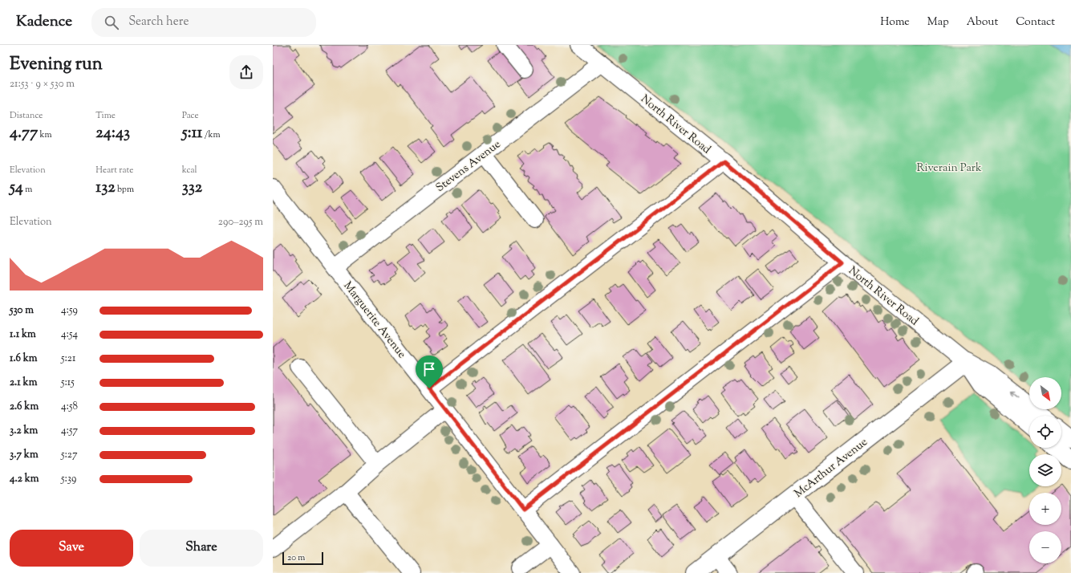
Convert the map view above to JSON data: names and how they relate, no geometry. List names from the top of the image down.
{
  "streets": {
    "main road": ["North River Road", "McArthur Avenue"],
    "street": ["Stevens Avenue", "Marguerite Avenue"]
  },
  "crossings": [
    ["North River Road", "Stevens Avenue"],
    ["North River Road", "McArthur Avenue"],
    ["Stevens Avenue", "Marguerite Avenue"]
  ],
  "parks": ["Riverain Park"],
  "scale_bar": "20 m",
  "north": "bottom right",
  "page": {
    "header": "Kadence",
    "search": "Search here",
    "nav": [
      "Home",
      "Map",
      "About",
      "Contact"
    ],
    "heading": ["Evening run", "21:53 · 9 × 530 m"],
    "stats": [
      ["Distance", "4.77 km"],
      ["Time", "24:43"],
      ["Pace", "5:11 /km"],
      ["Elevation", "54 m"],
      ["Heart rate", "132 bpm"],
      ["kcal", "332"]
    ],
    "chart": ["Elevation", "290–295 m"],
    "list": [
      {
        "name": "530 m",
        "note": "4:59"
      },
      {
        "name": "1.1 km",
        "note": "4:54"
      },
      {
        "name": "1.6 km",
        "note": "5:21"
      },
      {
        "name": "2.1 km",
        "note": "5:15"
      },
      {
        "name": "2.6 km",
        "note": "4:58"
      },
      {
        "name": "3.2 km",
        "note": "4:57"
      },
      {
        "name": "3.7 km",
        "note": "5:27"
      },
      {
        "name": "4.2 km",
        "note": "5:39"
      }
    ],
    "map_buttons": ["+", "−"],
    "buttons": ["Save", "Share"],
    "scale": "20 m"
  }
}
